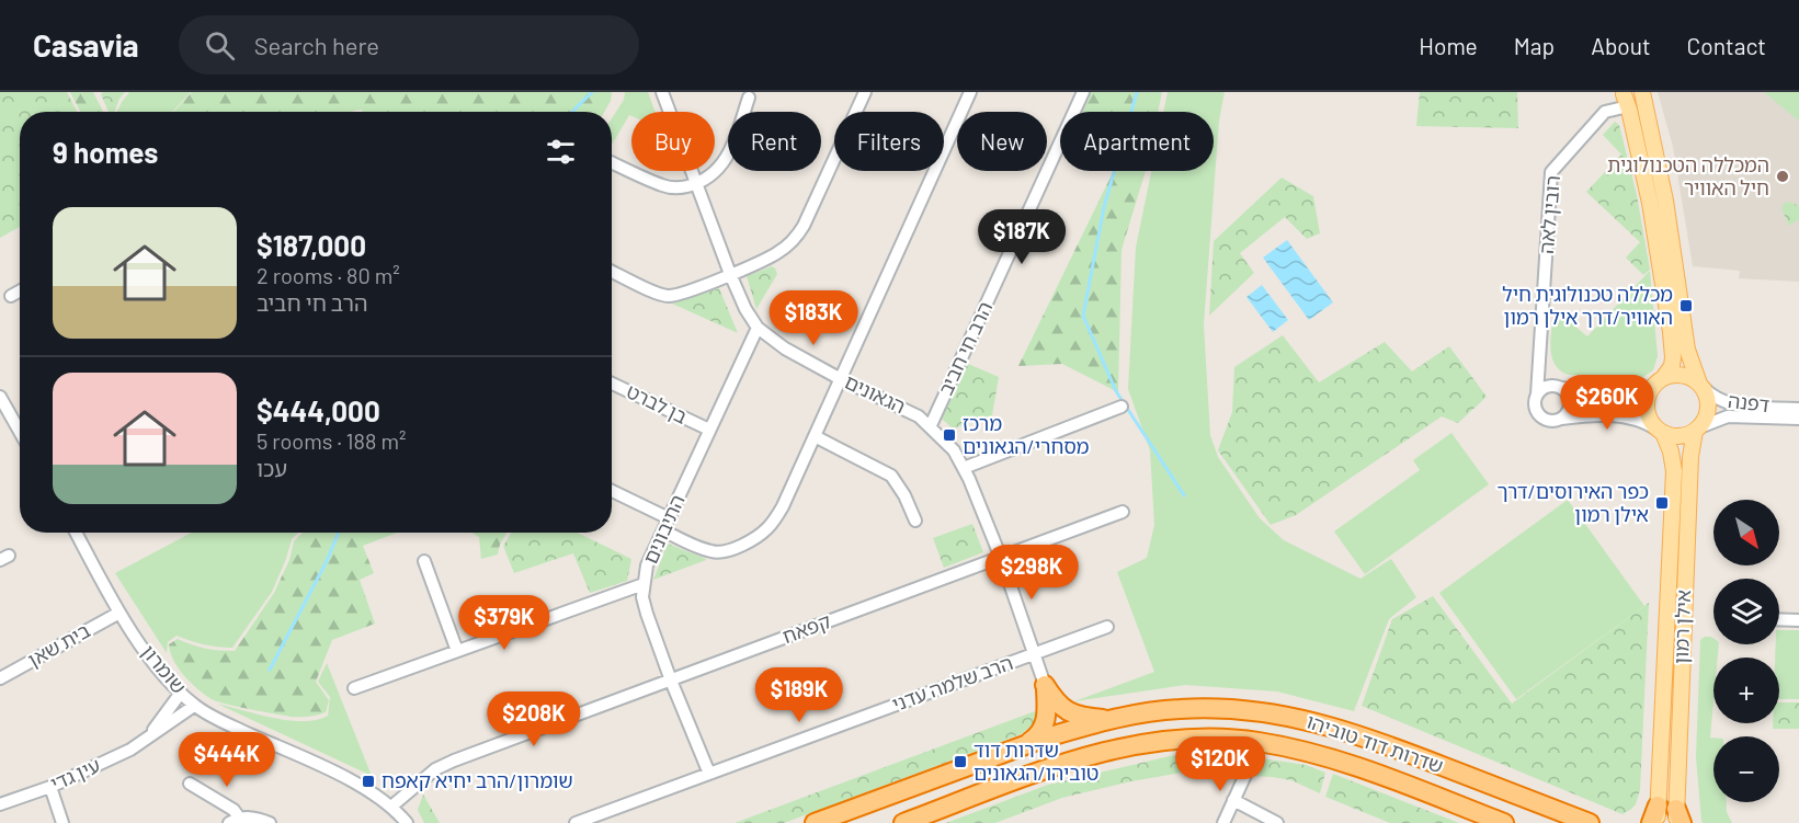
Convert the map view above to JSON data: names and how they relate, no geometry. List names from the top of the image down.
{
  "streets": {
    "highway": ["שדרות דוד טוביהו"],
    "main road": ["אילן רמון"],
    "street": [
      "רובין לאה",
      "הרב חי חביב",
      "הגאונים",
      "דפנה",
      "בן לברט",
      "התיבונים",
      "קפאח",
      "בית שאן",
      "שומרון",
      "הרב שלמה עדני",
      "עין גדי"
    ]
  },
  "crossings": [
    ["הרב חי חביב", "הגאונים"],
    ["הגאונים", "התיבונים"],
    ["הגאונים", "קפאח"],
    ["הגאונים", "הרב שלמה עדני"],
    ["דפנה", "אילן רמון"],
    ["בן לברט", "התיבונים"],
    ["התיבונים", "קפאח"],
    ["התיבונים", "הרב שלמה עדני"],
    ["קפאח", "שומרון"],
    ["בית שאן", "שומרון"],
    ["שומרון", "עין גדי"]
  ],
  "places": {
    "other": ["המכללה הטכנולוגית חיל האוויר"],
    "transit": [
      "מכללה טכנולוגית חיל האוויר/דרך אילן רמון",
      "מרכז מסחרי/הגאונים",
      "כפר האירוסים/דרך אילן רמון",
      "שדרות דוד טוביהו/הגאונים",
      "שומרון/הרב יחיא קאפח"
    ]
  },
  "north": "bottom right",
  "page": {
    "header": "Casavia",
    "search": "Search here",
    "nav": [
      "Home",
      "Map",
      "About",
      "Contact"
    ],
    "chip": [
      "Buy",
      "Rent",
      "Filters",
      "New",
      "Apartment"
    ],
    "heading": "9 homes",
    "list": [
      {
        "name": "$187,000",
        "note": "2 rooms · 80 m² · הרב חי חביב"
      },
      {
        "name": "$444,000",
        "note": "5 rooms · 188 m² · עכו"
      }
    ],
    "price": [
      "$187K",
      "$183K",
      "$260K",
      "$298K",
      "$379K",
      "$189K",
      "$208K",
      "$444K",
      "$120K"
    ],
    "map_buttons": ["+", "−"]
  }
}
